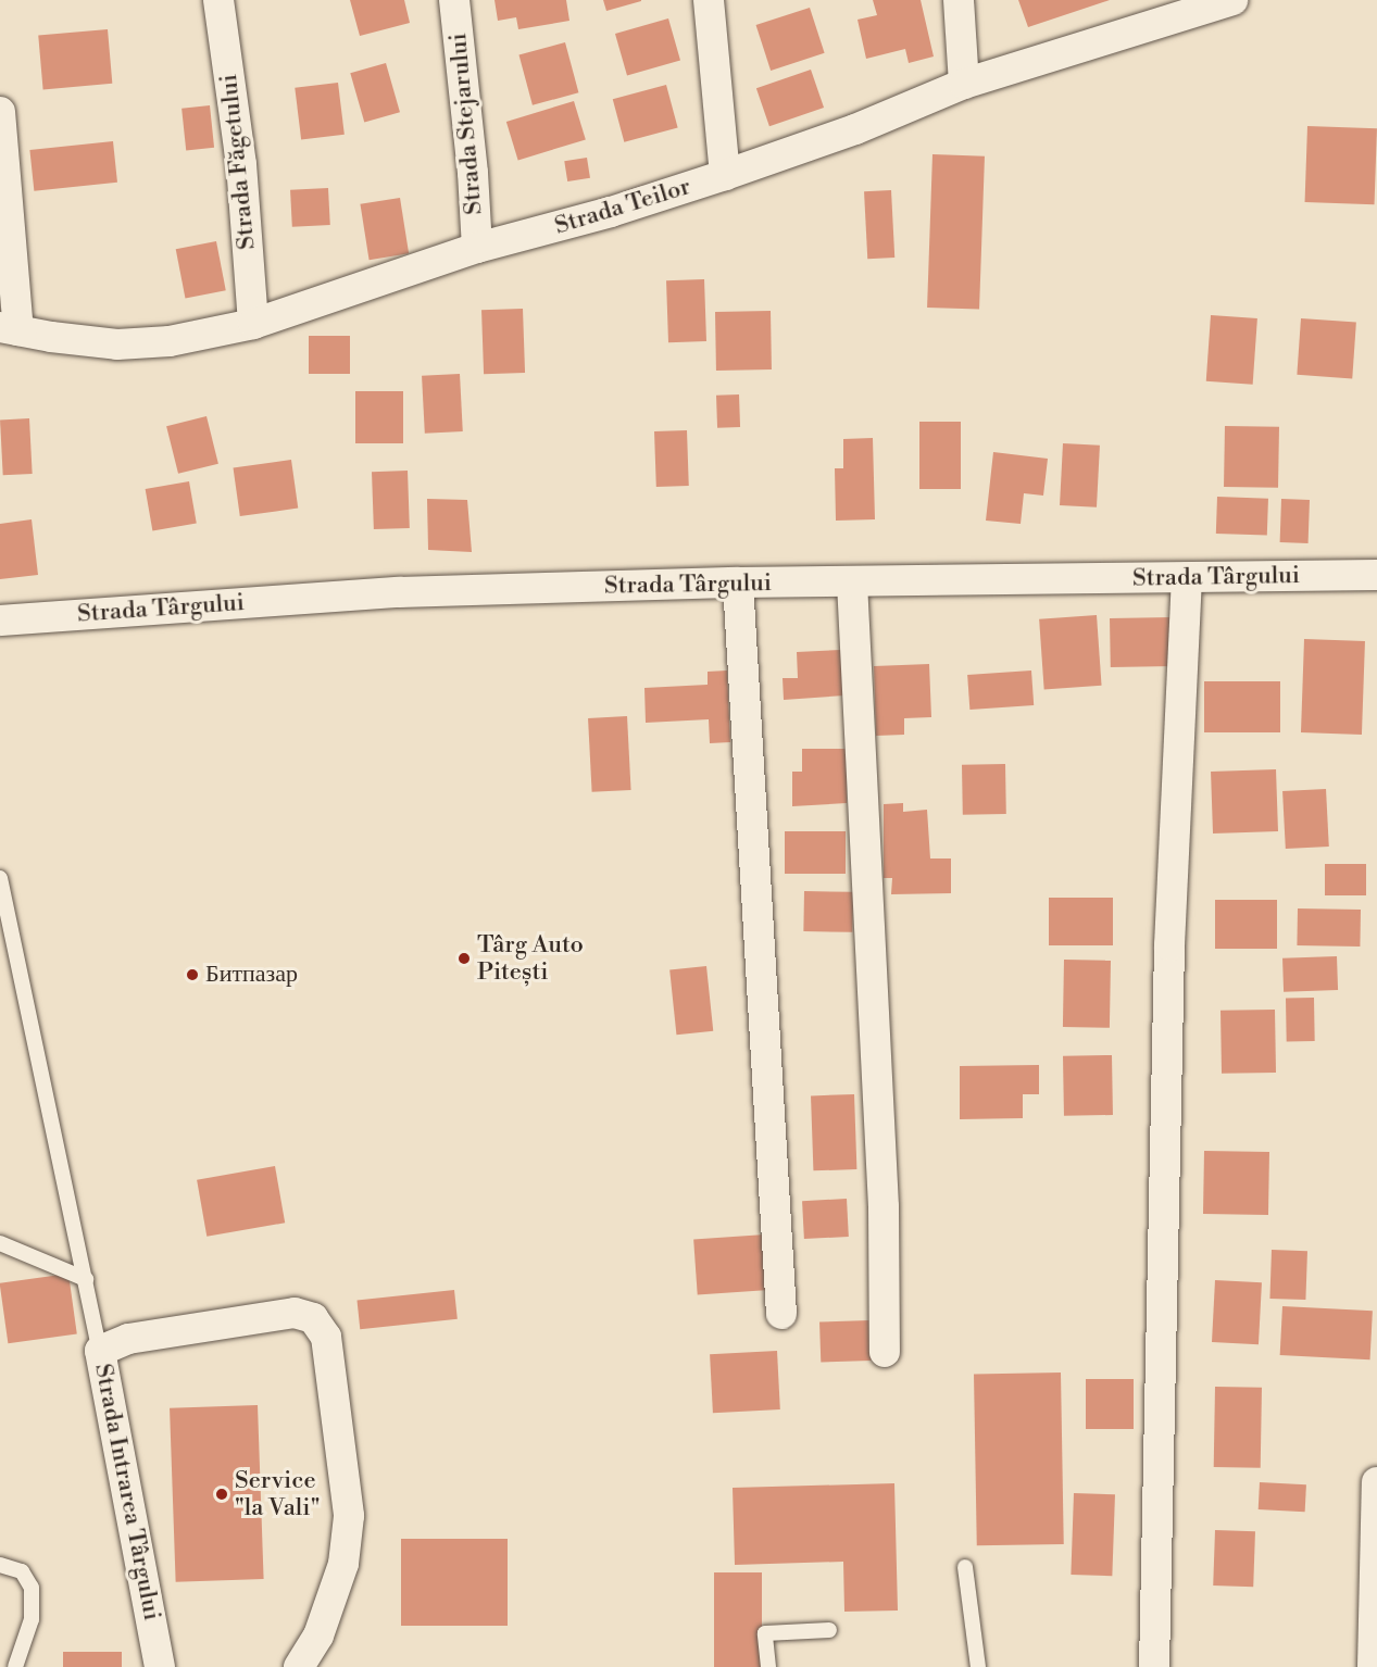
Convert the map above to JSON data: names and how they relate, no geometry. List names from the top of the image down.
{
  "streets": {
    "street": [
      "Strada Stejarului",
      "Strada Făgetului",
      "Strada Teilor",
      "Strada Târgului",
      "Strada Intrarea Târgului"
    ]
  },
  "crossings": [
    ["Strada Stejarului", "Strada Teilor"],
    ["Strada Făgetului", "Strada Teilor"]
  ],
  "places": ["Târg Auto Pitești", "Битпазар", "Service \"la Vali\""]
}
